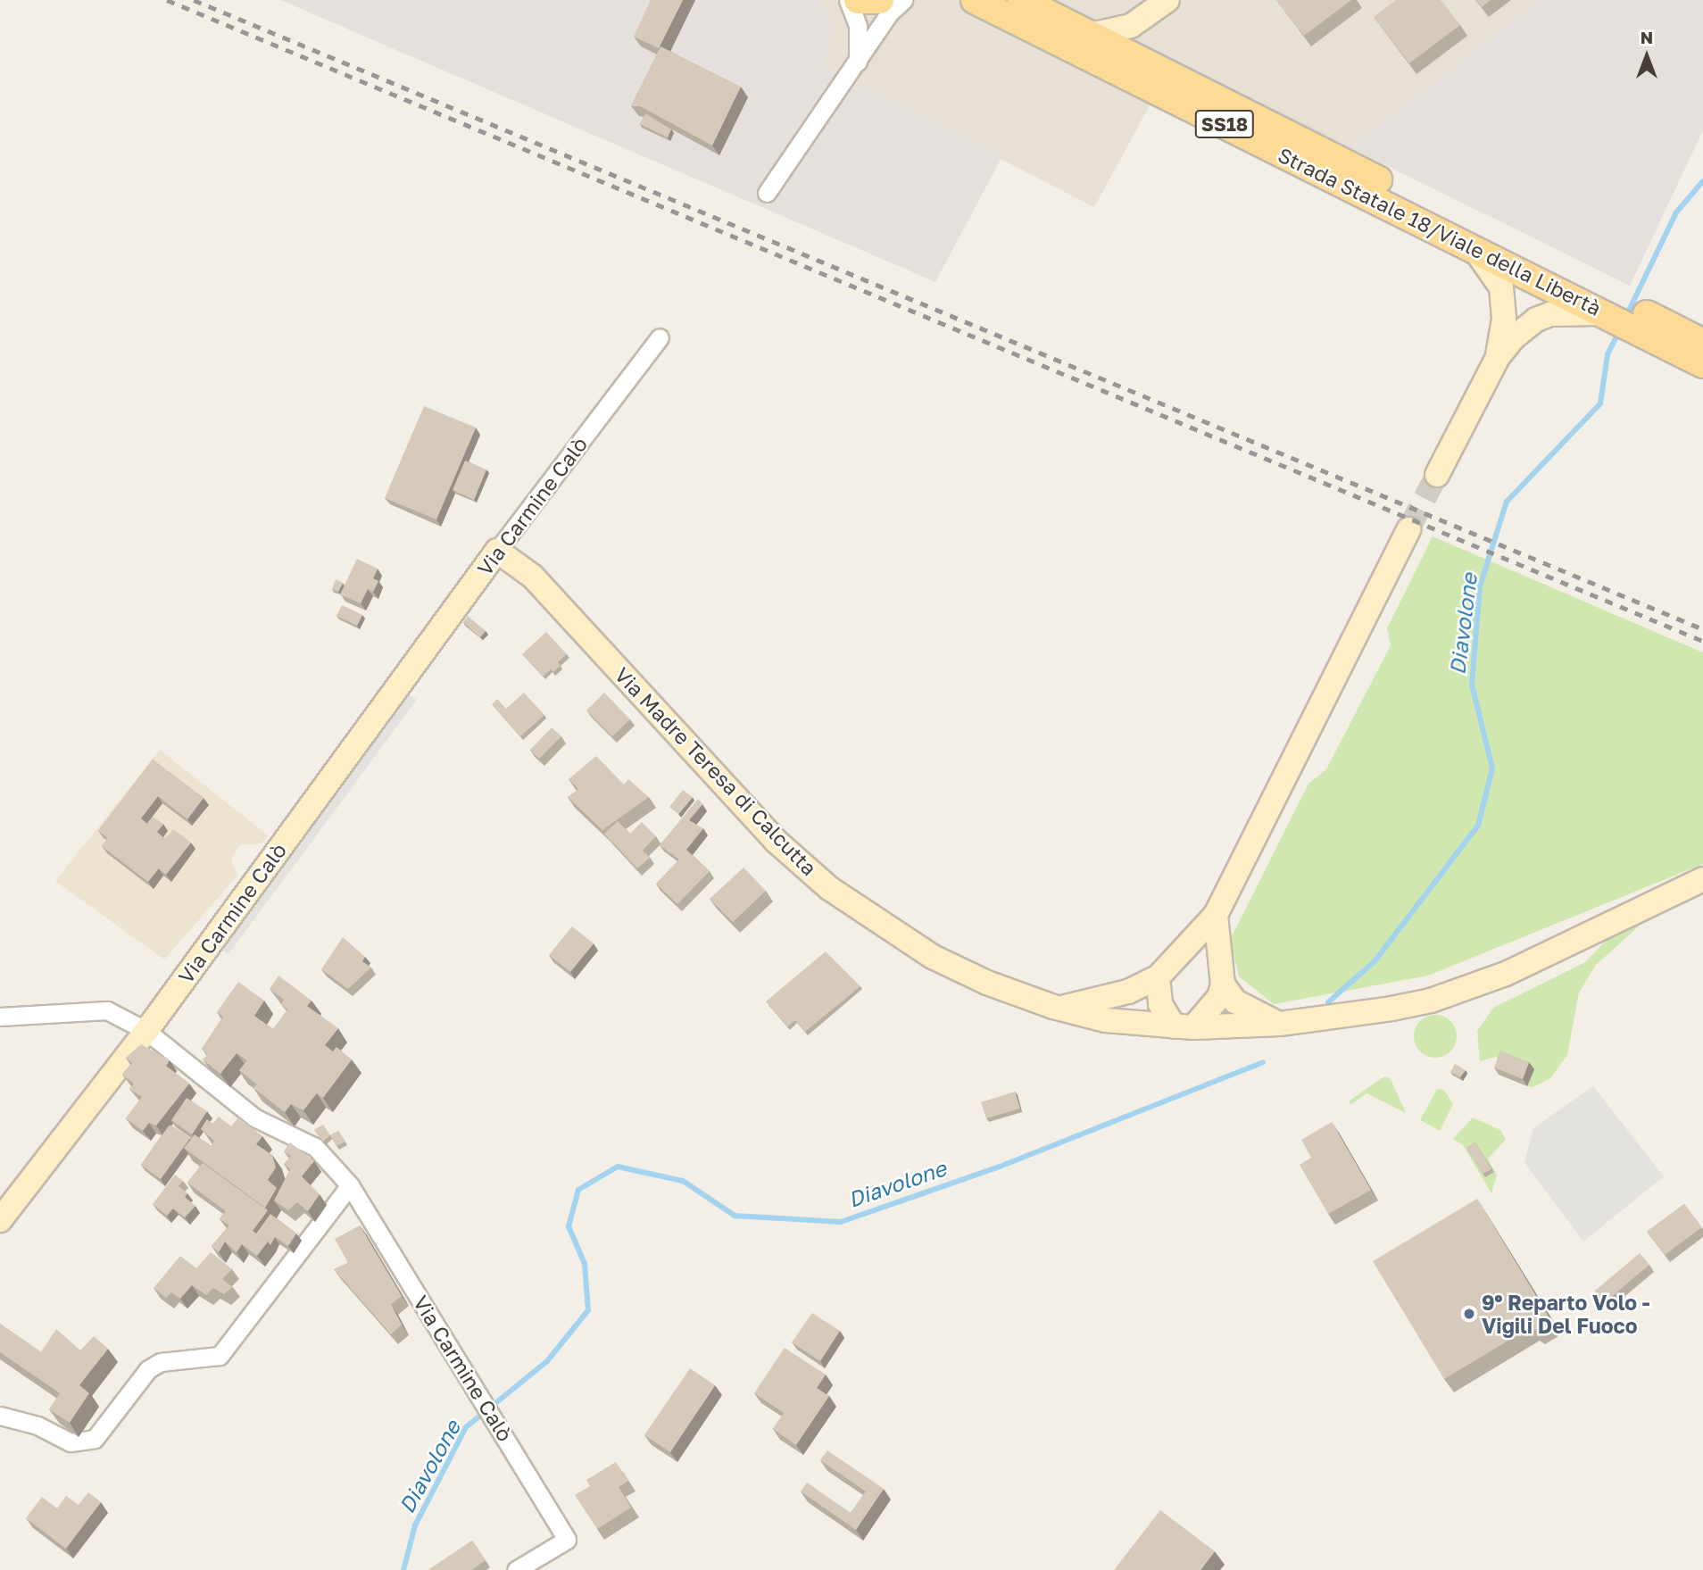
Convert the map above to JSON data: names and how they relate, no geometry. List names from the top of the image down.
{
  "streets": {
    "main road": ["SS18", "Strada Statale 18/Viale della Libertà"],
    "street": ["Via Carmine Calò", "Via Madre Teresa di Calcutta"]
  },
  "crossings": [
    ["Via Carmine Calò", "Via Madre Teresa di Calcutta"]
  ],
  "water": ["Diavolone"],
  "places": ["9º Reparto Volo - Vigili Del Fuoco"],
  "north": "top"
}
